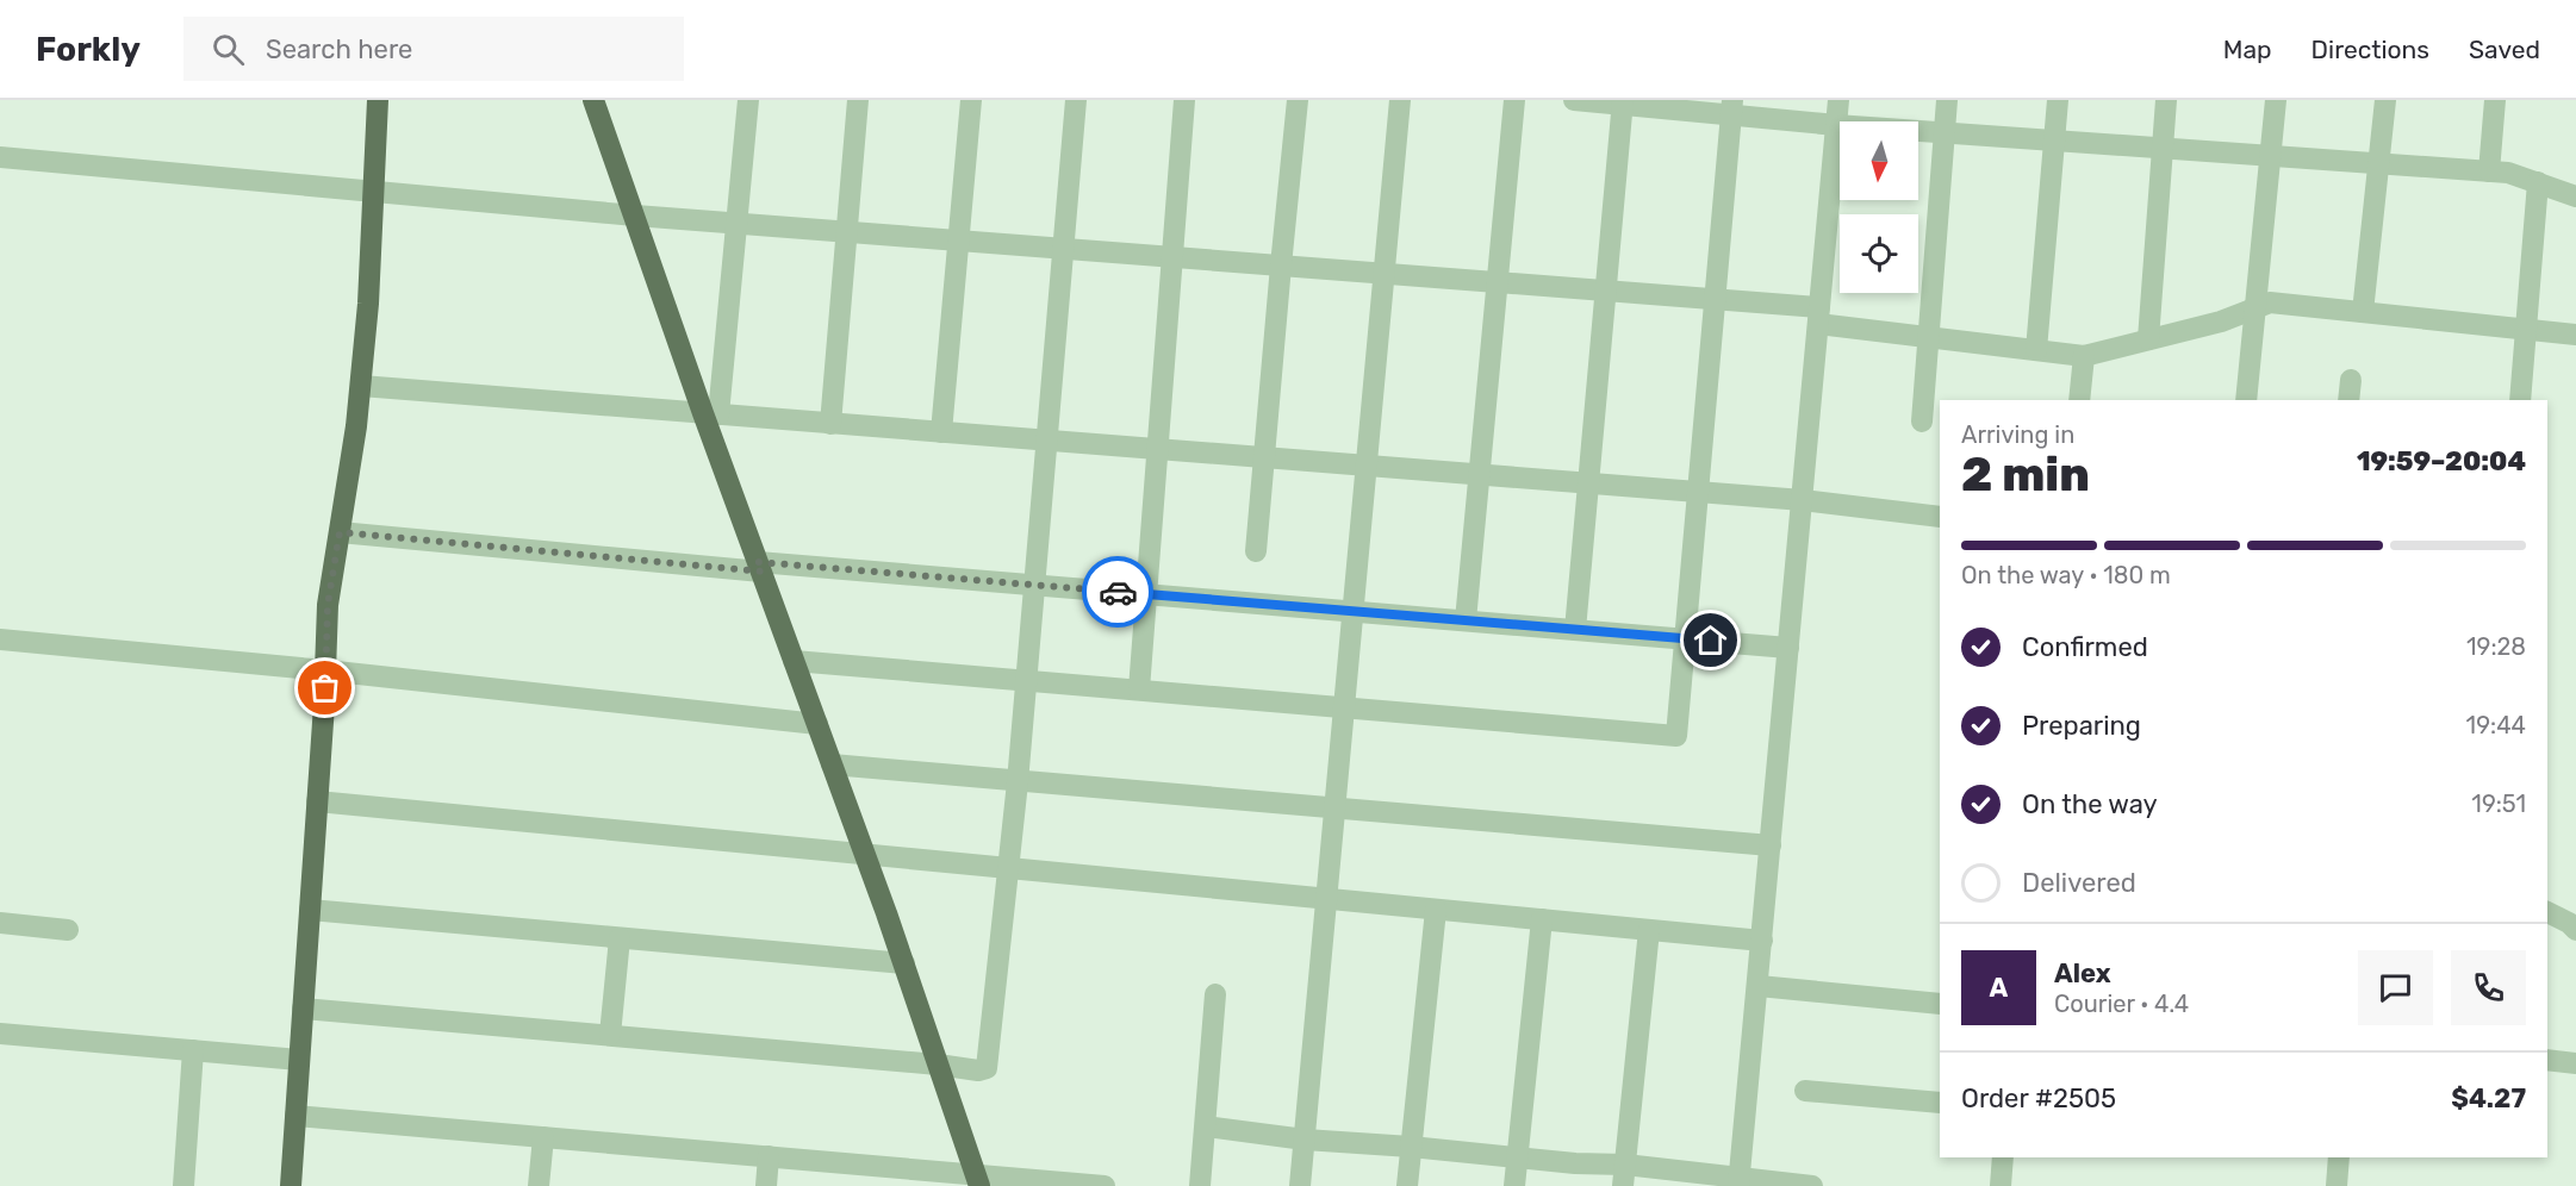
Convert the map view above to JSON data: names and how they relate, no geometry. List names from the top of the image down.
{
  "north": "bottom",
  "page": {
    "header": "Forkly",
    "search": "Search here",
    "nav": ["Map", "Directions", "Saved"],
    "heading": ["2 min", "Arriving in", "19:59–20:04"],
    "panel": [
      "Alex",
      "Courier · 4.4",
      "Order #2505",
      "$4.27"
    ],
    "bar": "On the way · 180 m",
    "list": [
      ["Confirmed", "19:28"],
      ["Preparing", "19:44"],
      ["On the way", "19:51"],
      "Delivered"
    ],
    "round": "A"
  }
}
